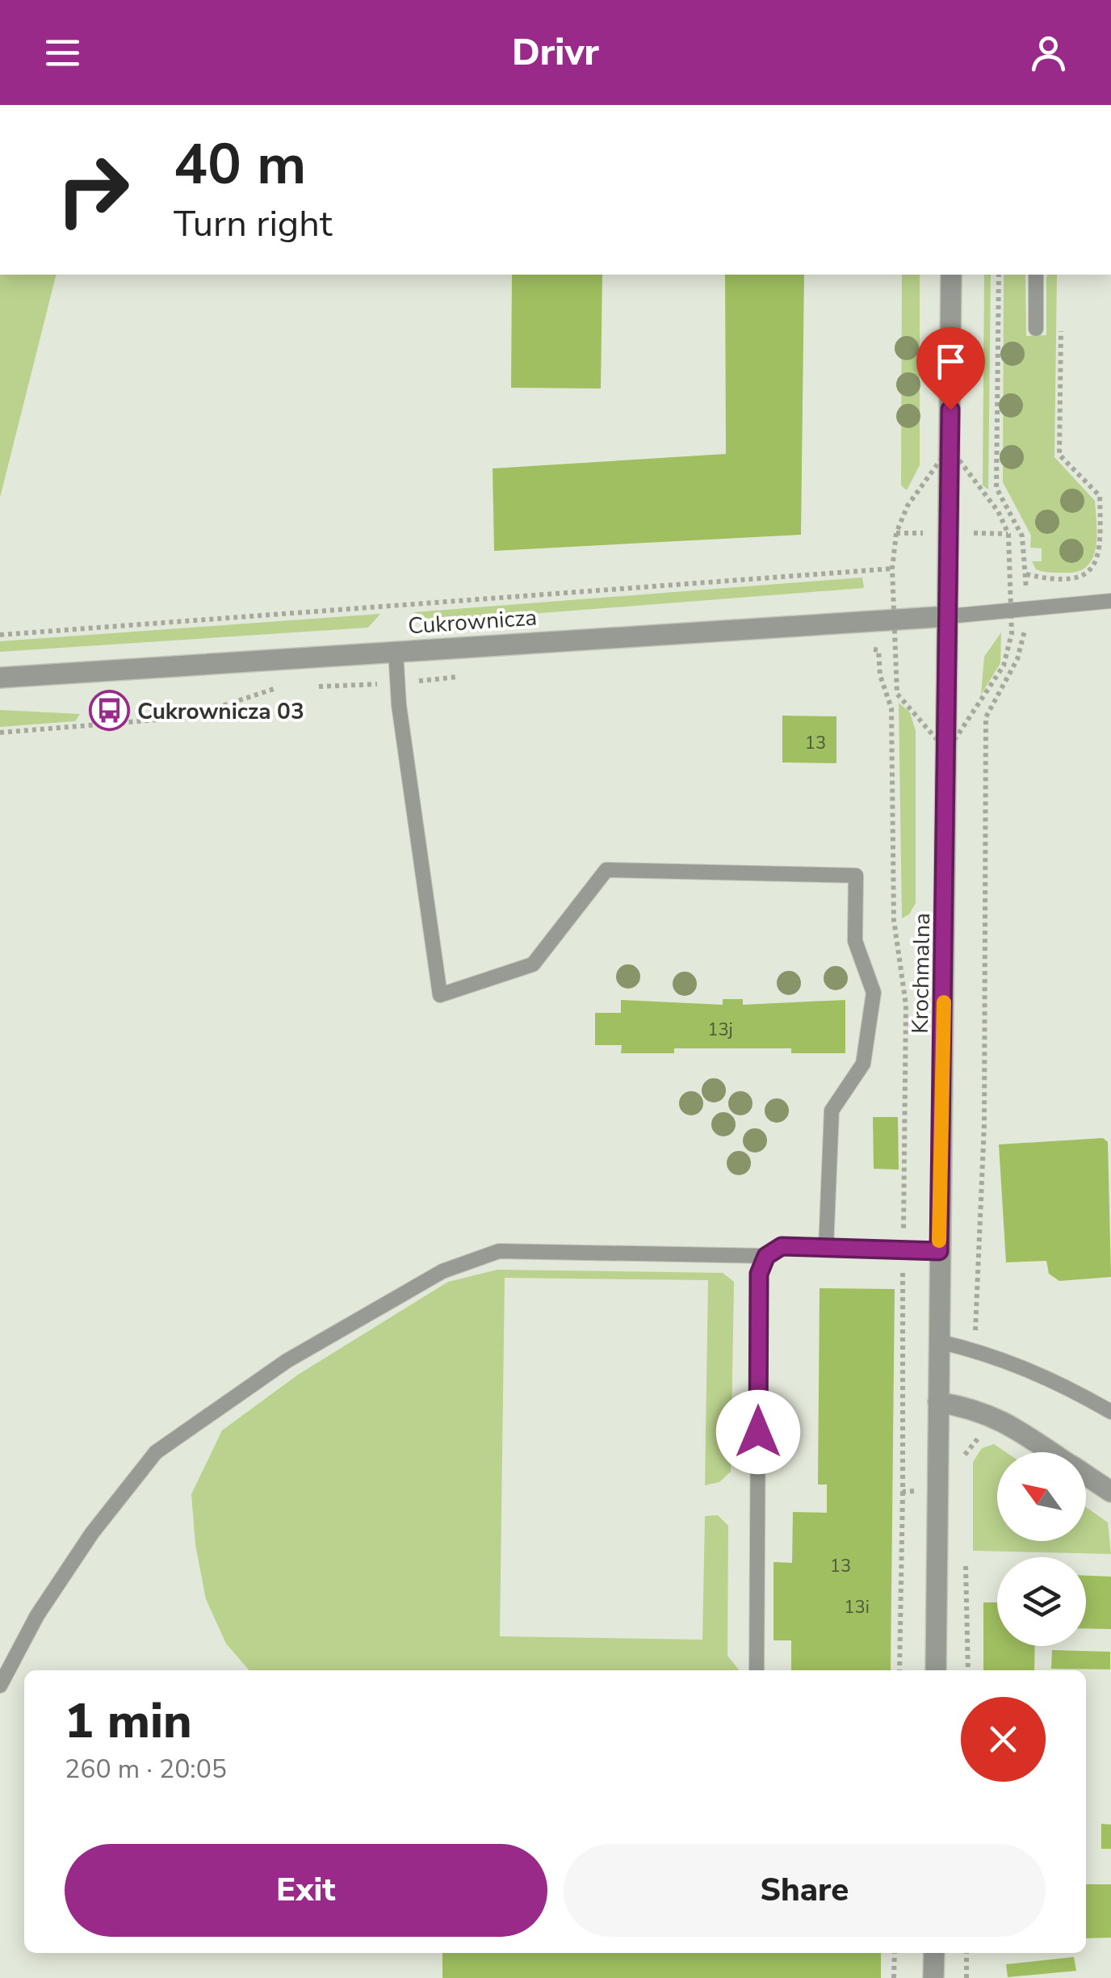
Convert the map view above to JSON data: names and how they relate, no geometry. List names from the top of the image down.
{
  "streets": {
    "street": ["Cukrownicza", "Krochmalna"]
  },
  "crossings": [
    ["Cukrownicza", "Krochmalna"]
  ],
  "places": {
    "bus stop": ["Cukrownicza 03"]
  },
  "house_numbers": [
    "13",
    "13j",
    "13",
    "13i"
  ],
  "north": "top left",
  "page": {
    "header": "Drivr",
    "turn": ["40 m", "Turn right"],
    "heading": ["1 min", "260 m · 20:05"],
    "buttons": ["Exit", "Share"]
  }
}
